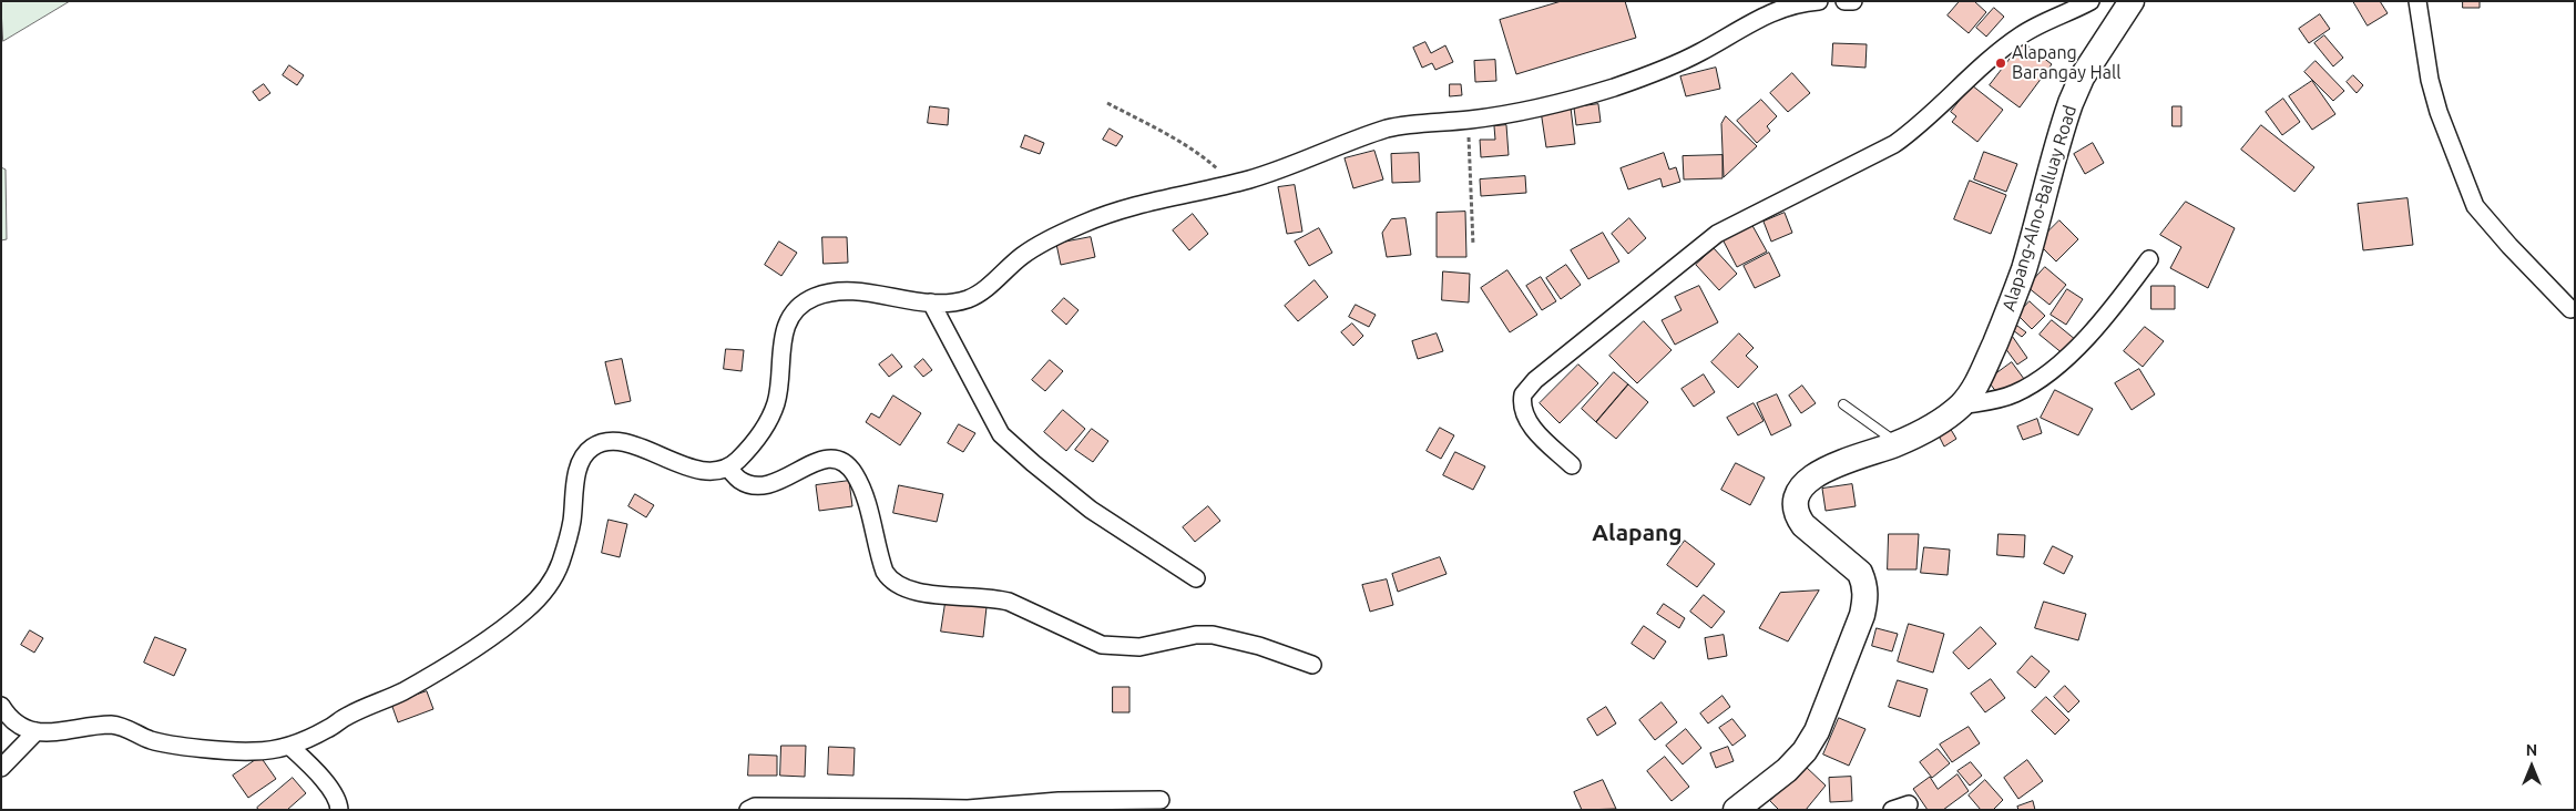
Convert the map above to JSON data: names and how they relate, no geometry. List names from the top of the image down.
{
  "streets": {
    "main road": ["Alapang-Alno-Balluay Road"]
  },
  "districts": ["Alapang"],
  "places": ["Alapang Barangay Hall"],
  "north": "top"
}
